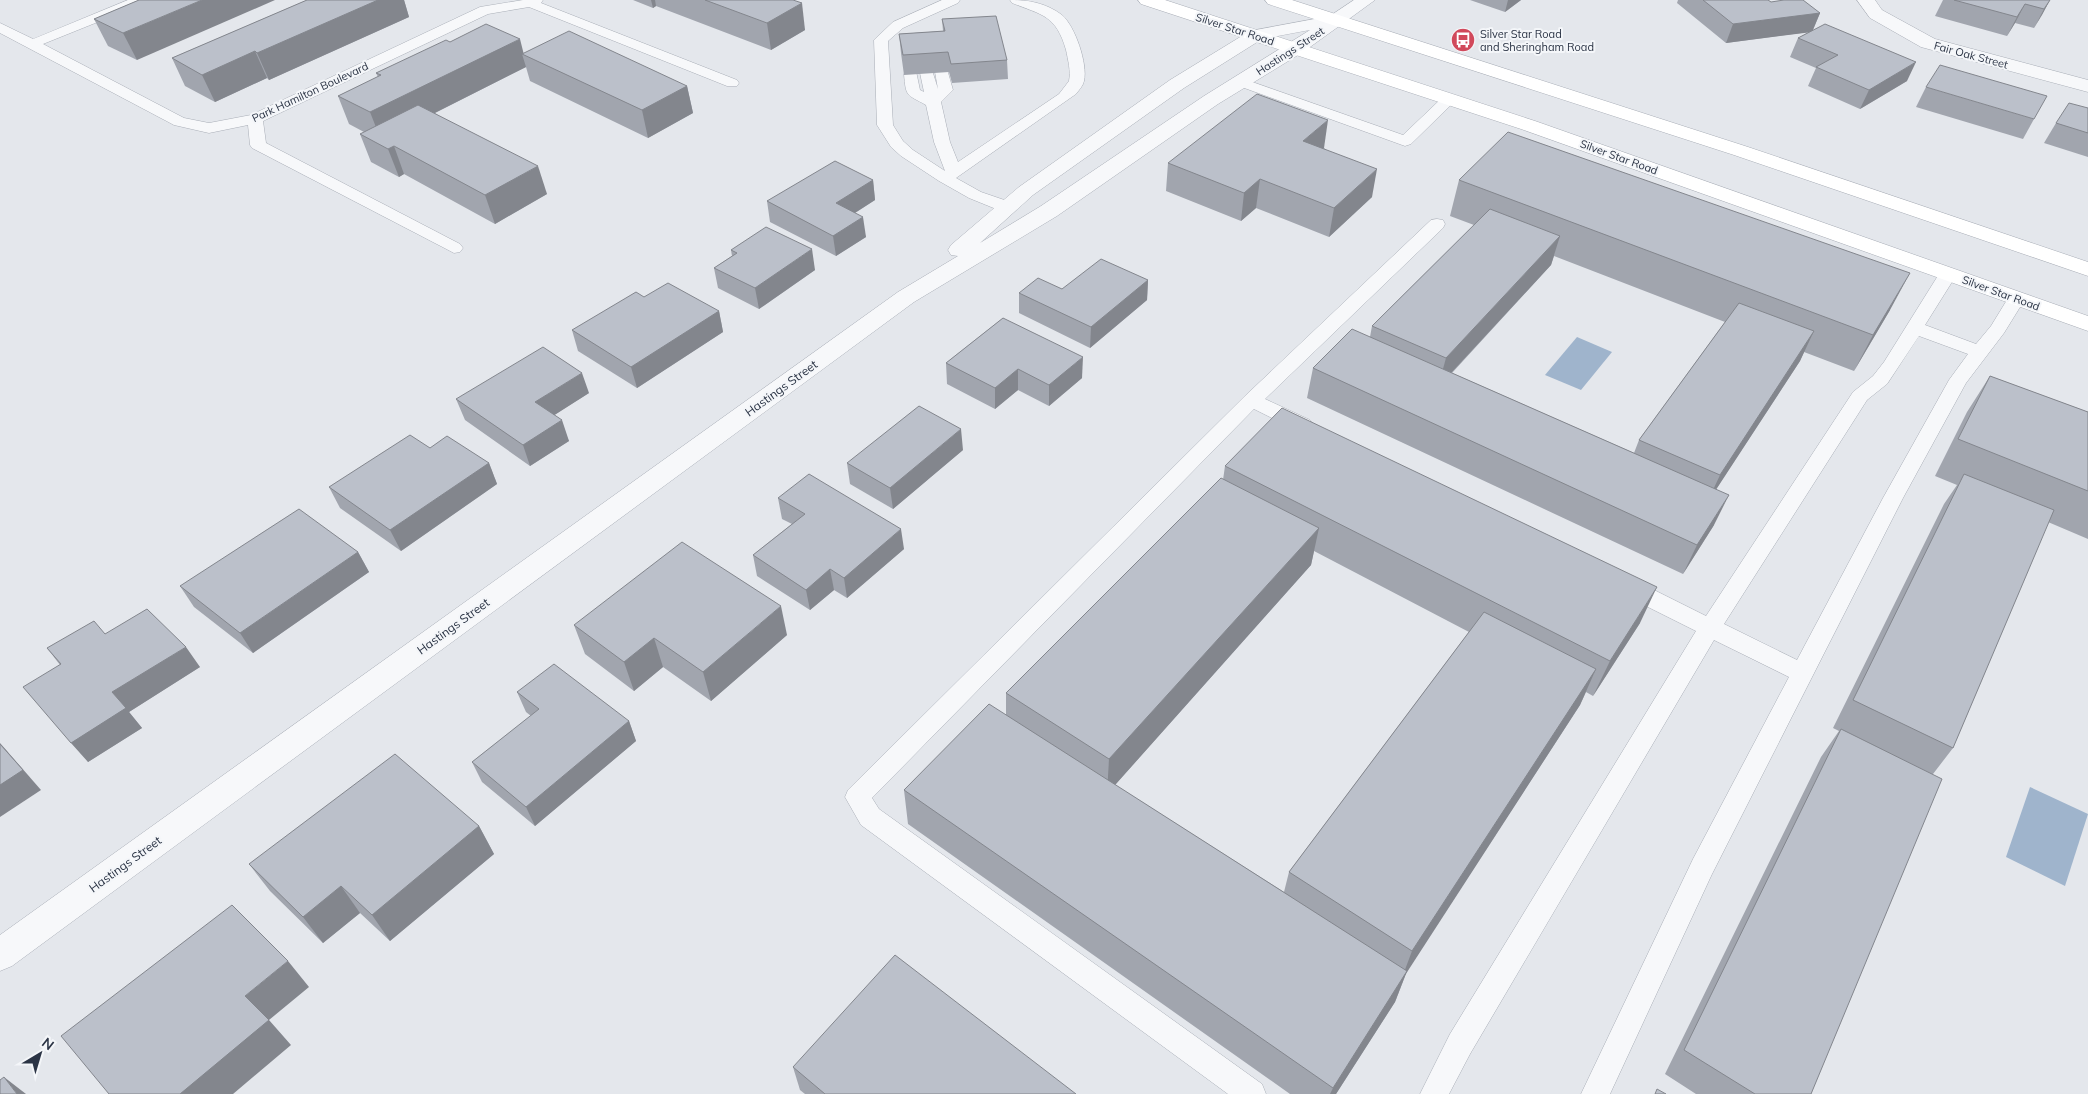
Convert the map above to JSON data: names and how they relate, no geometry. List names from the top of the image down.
{
  "streets": {
    "main road": ["Silver Star Road"],
    "street": ["Hastings Street", "Fair Oak Street"],
    "lane": ["Park Hamilton Boulevard"]
  },
  "crossings": [
    ["Silver Star Road", "Hastings Street"]
  ],
  "places": {
    "bus stop": ["Silver Star Road and Sheringham Road"]
  },
  "north": "top right"
}
